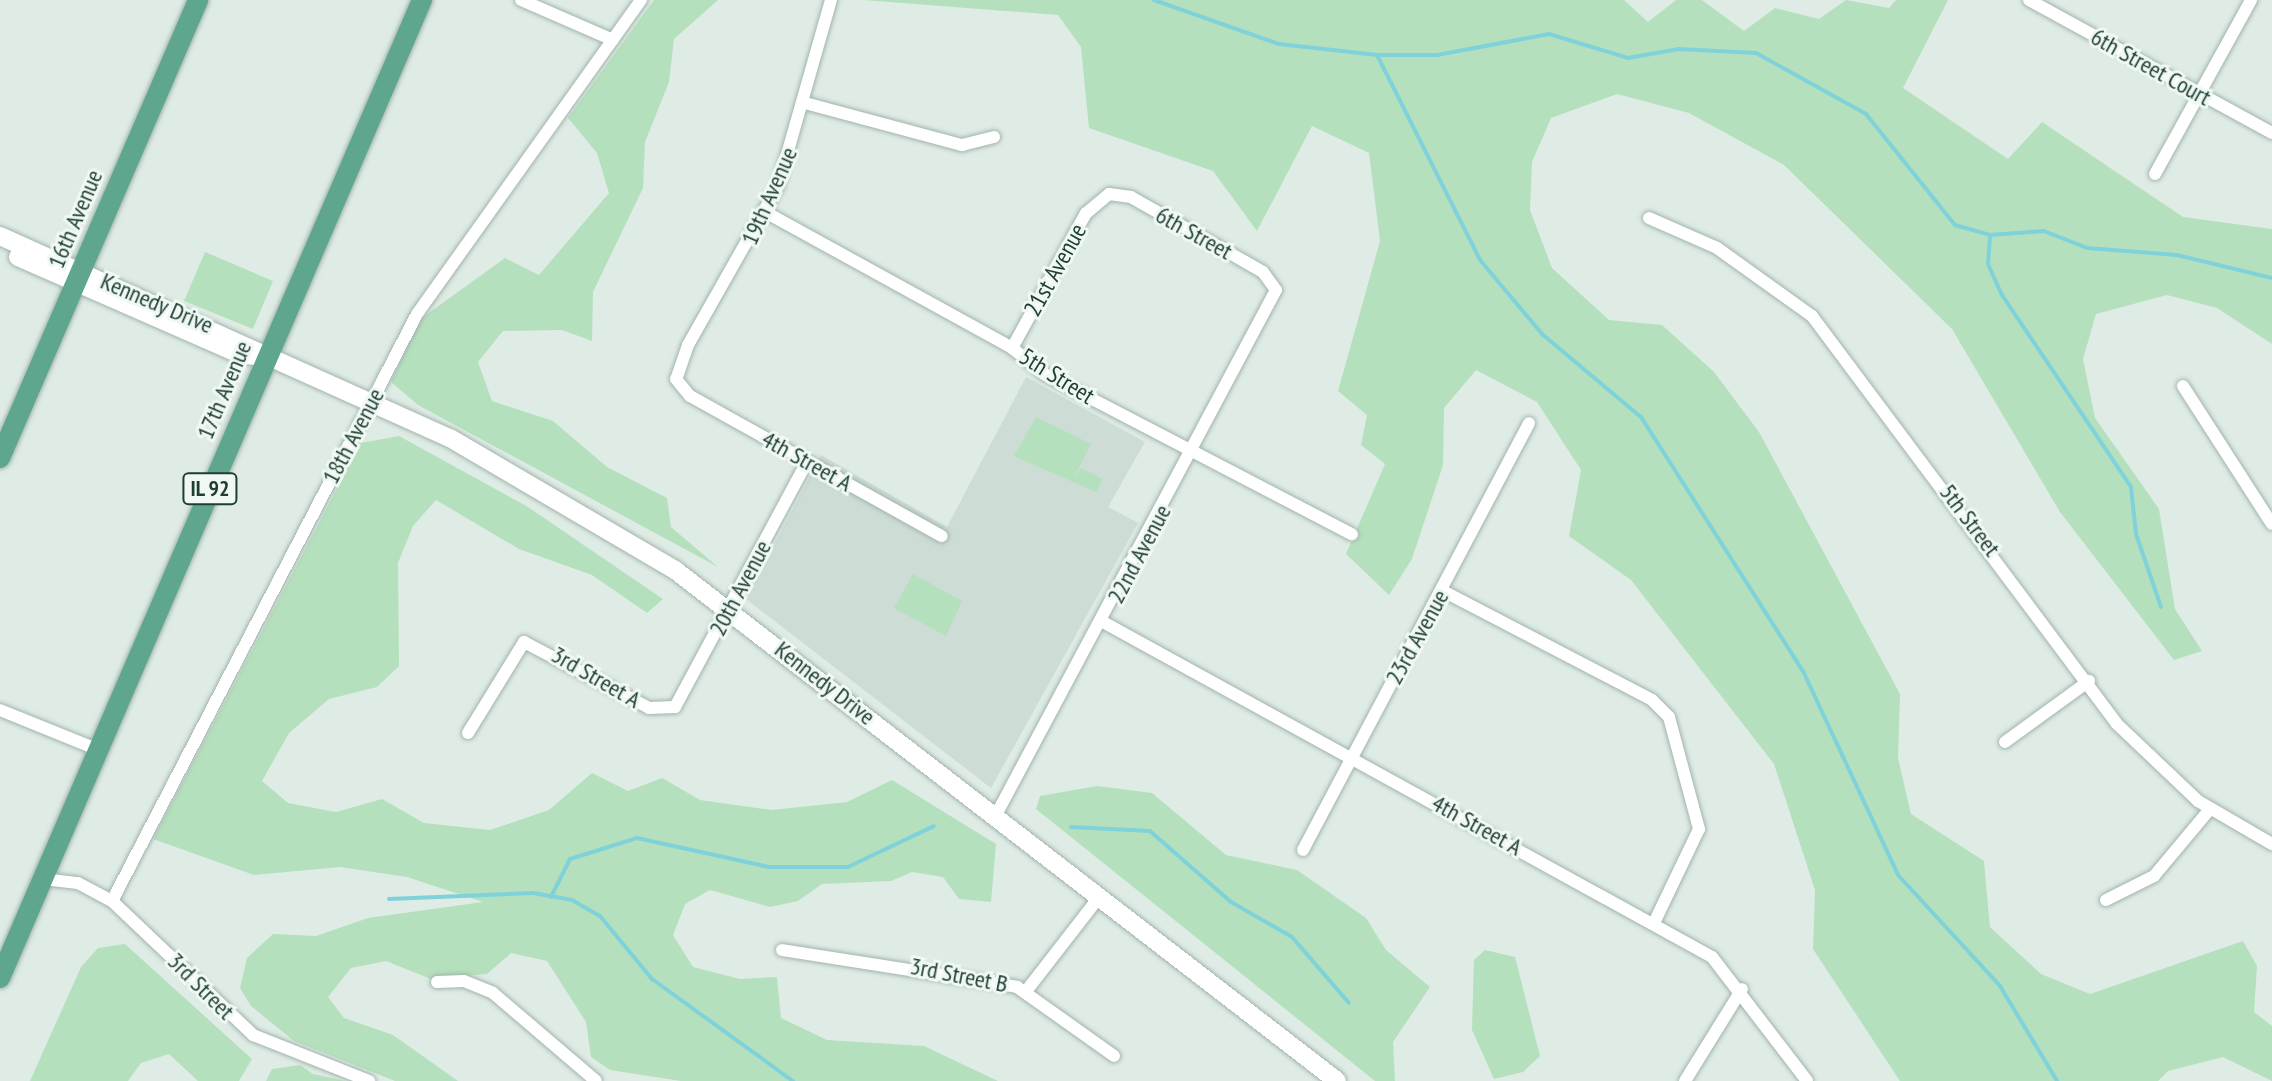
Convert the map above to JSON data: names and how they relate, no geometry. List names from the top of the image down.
{
  "streets": {
    "main road": ["16th Avenue", "17th Avenue", "IL 92"],
    "street": [
      "6th Street Court",
      "19th Avenue",
      "6th Street",
      "21st Avenue",
      "Kennedy Drive",
      "5th Street",
      "18th Avenue",
      "4th Street A",
      "22nd Avenue",
      "20th Avenue",
      "23rd Avenue",
      "3rd Street A",
      "3rd Street B",
      "3rd Street"
    ]
  },
  "crossings": [
    ["19th Avenue", "5th Street"],
    ["19th Avenue", "4th Street A"],
    ["16th Avenue", "Kennedy Drive"],
    ["6th Street", "21st Avenue"],
    ["6th Street", "22nd Avenue"],
    ["21st Avenue", "5th Street"],
    ["Kennedy Drive", "17th Avenue"],
    ["Kennedy Drive", "18th Avenue"],
    ["Kennedy Drive", "22nd Avenue"],
    ["Kennedy Drive", "20th Avenue"],
    ["5th Street", "22nd Avenue"],
    ["17th Avenue", "3rd Street"],
    ["18th Avenue", "3rd Street"],
    ["4th Street A", "22nd Avenue"],
    ["4th Street A", "20th Avenue"],
    ["4th Street A", "23rd Avenue"],
    ["20th Avenue", "3rd Street A"]
  ]
}
